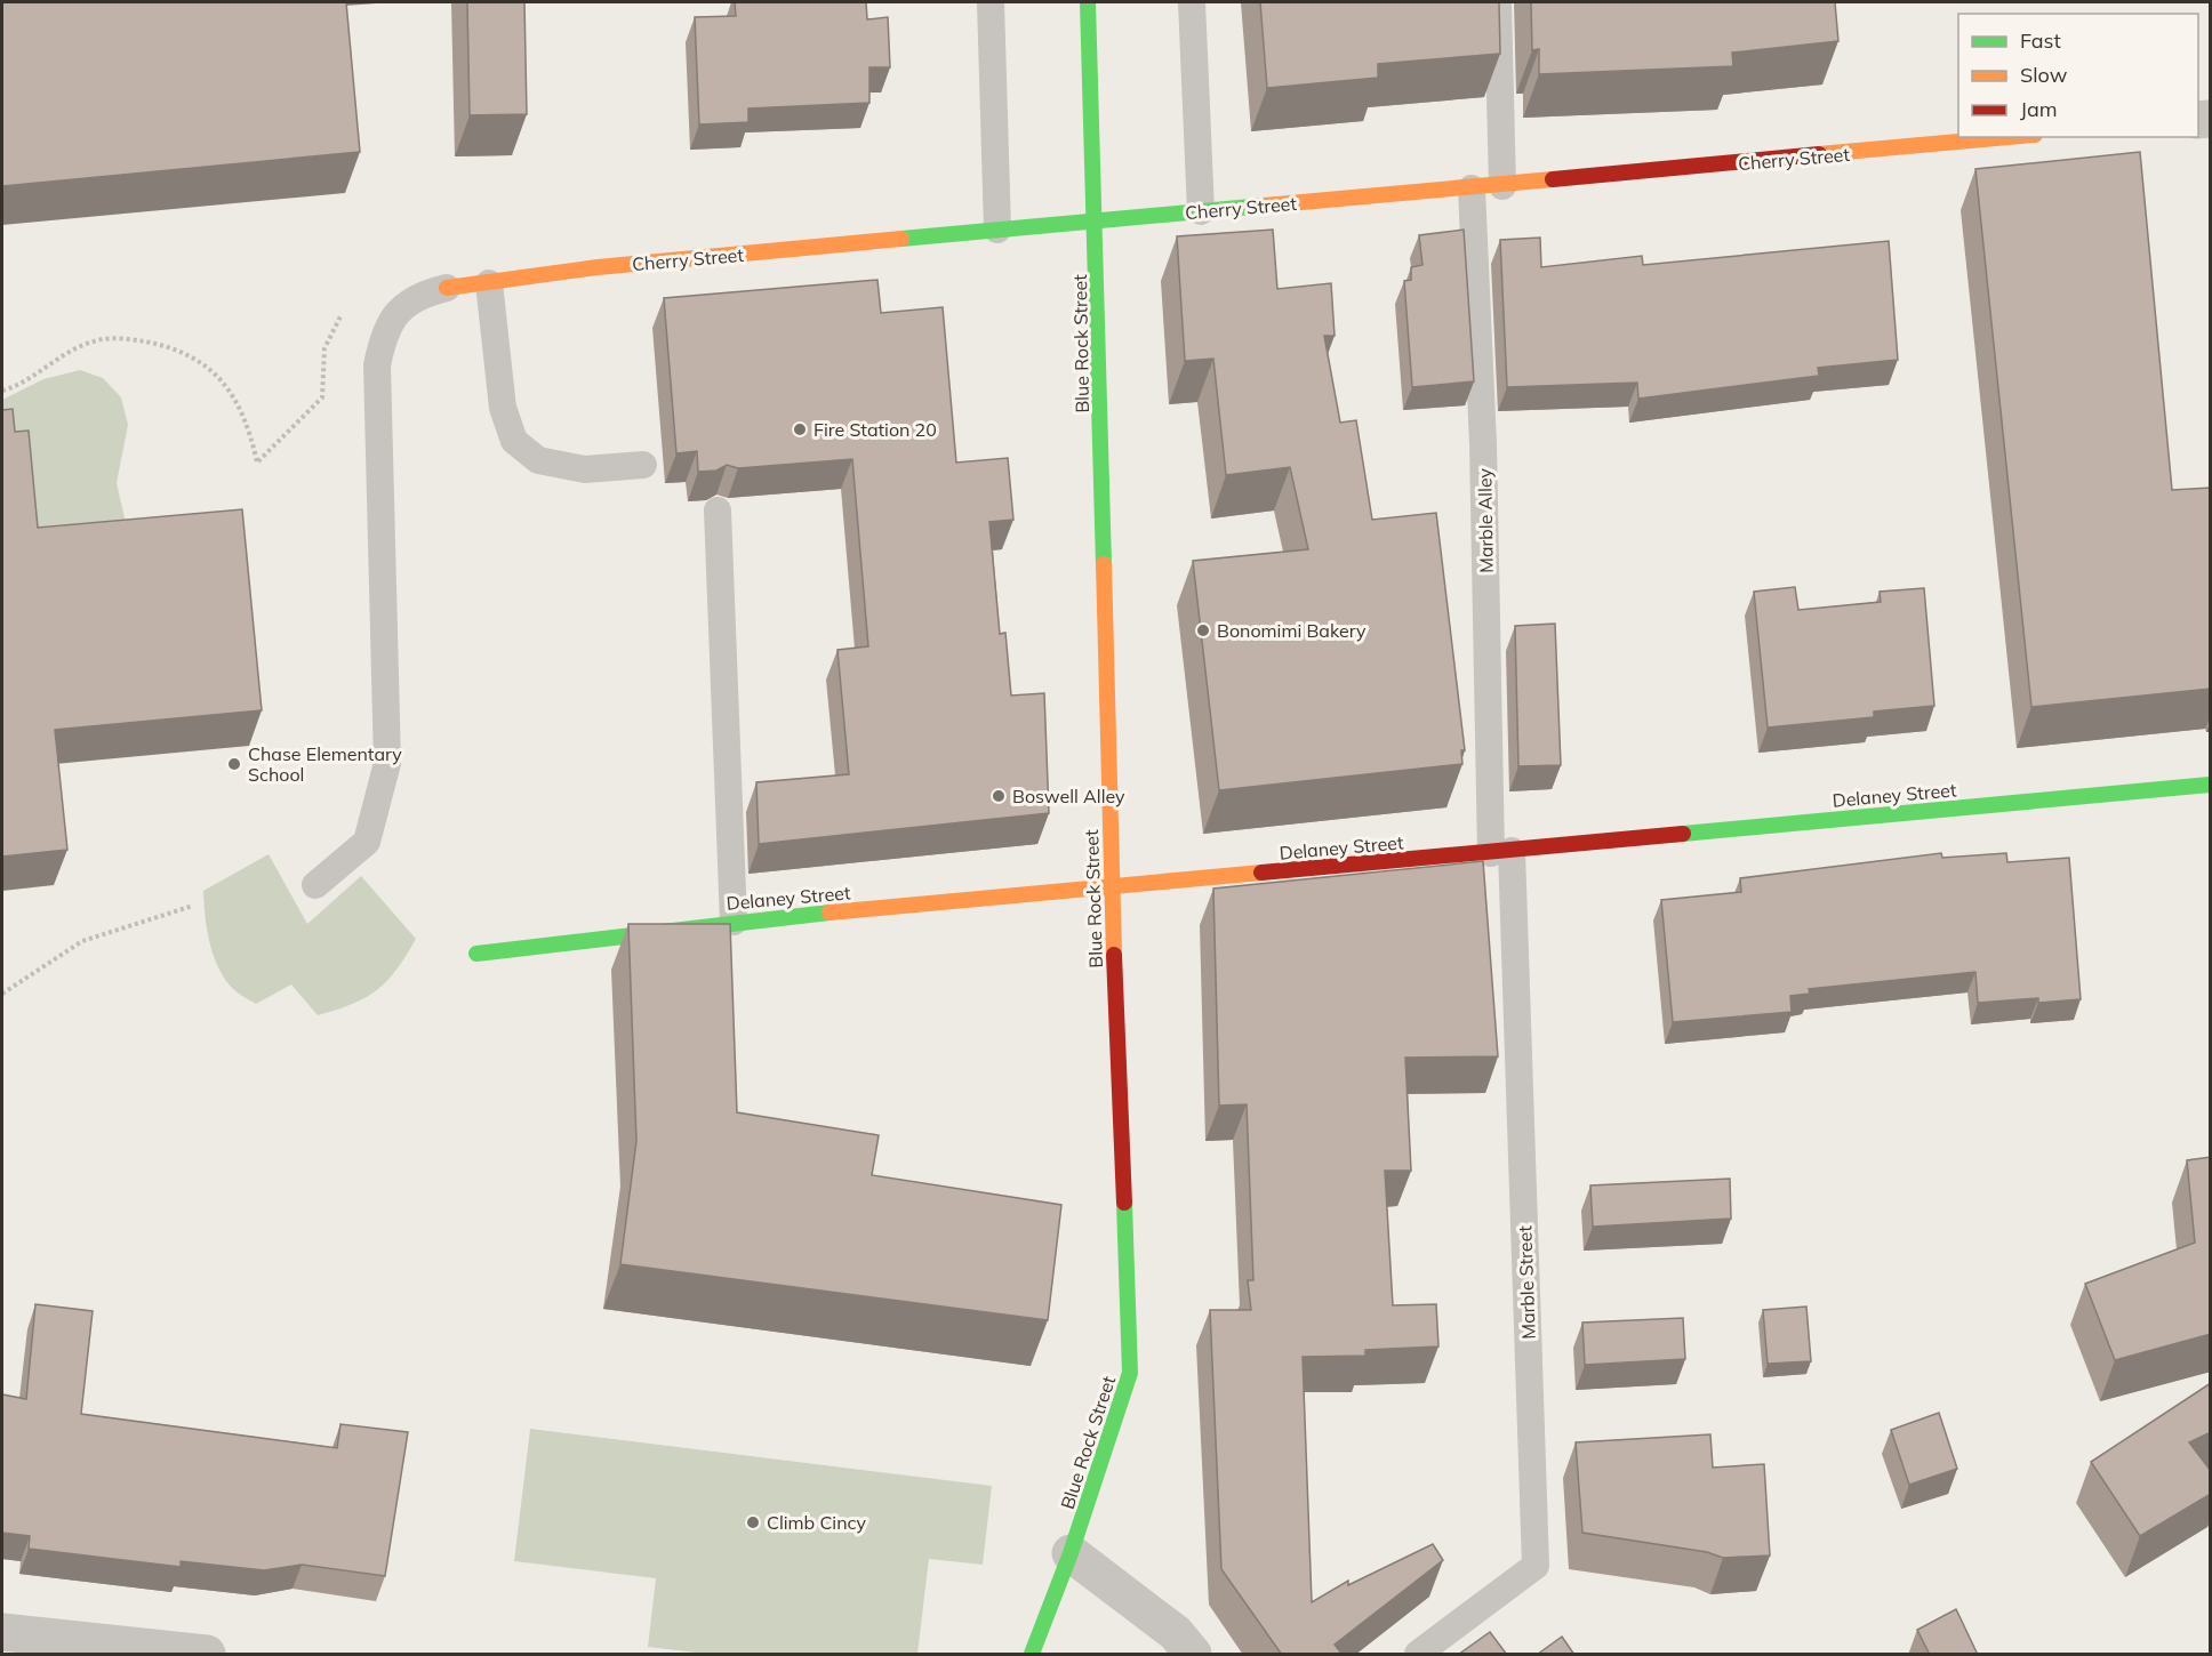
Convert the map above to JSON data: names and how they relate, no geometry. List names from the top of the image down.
{
  "streets": {
    "street": ["Cherry Street", "Blue Rock Street", "Delaney Street"],
    "lane": ["Marble Alley", "Marble Street"]
  },
  "crossings": [
    ["Cherry Street", "Blue Rock Street"],
    ["Cherry Street", "Marble Alley"],
    ["Blue Rock Street", "Delaney Street"],
    ["Marble Alley", "Delaney Street"],
    ["Marble Alley", "Marble Street"],
    ["Delaney Street", "Marble Street"]
  ],
  "places": [
    "Fire Station 20",
    "Bonomimi Bakery",
    "Chase Elementary School",
    "Boswell Alley",
    "Climb Cincy"
  ],
  "legend": ["Fast", "Slow", "Jam"]
}
